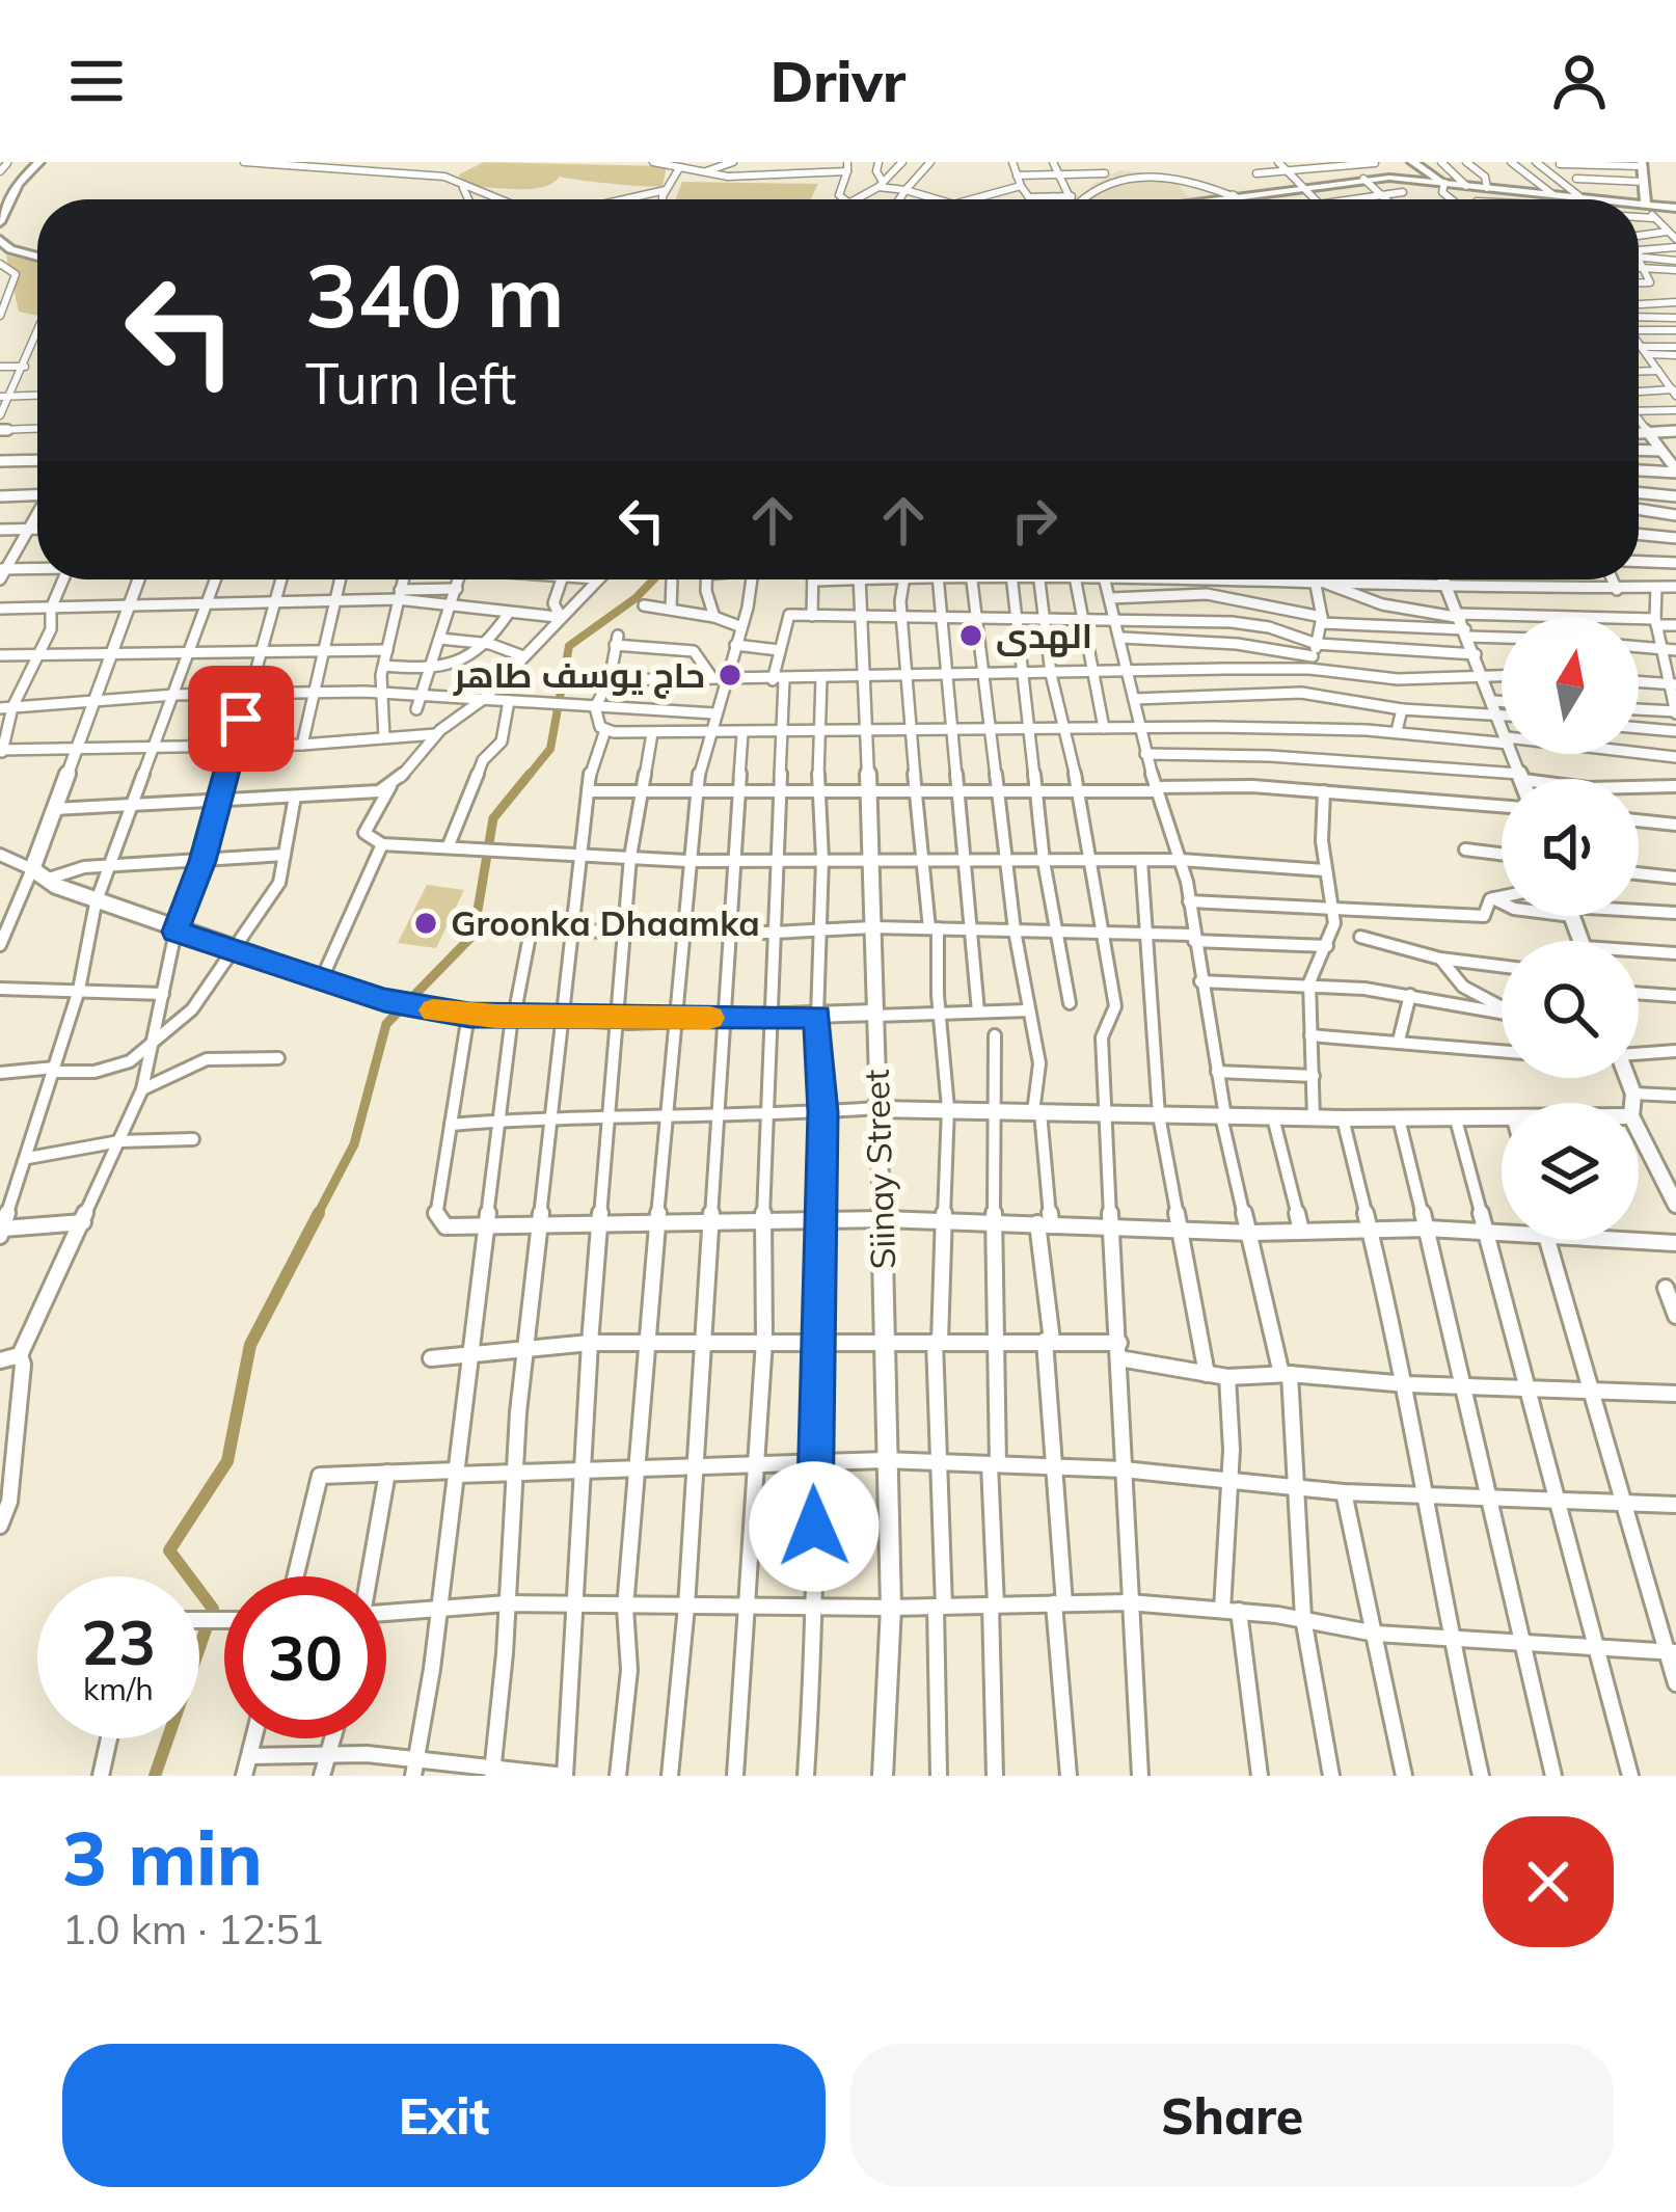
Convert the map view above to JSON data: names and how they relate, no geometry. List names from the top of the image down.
{
  "streets": {
    "street": ["Siinay Street"]
  },
  "places": ["الهدى", "حاج يوسف طاهر", "Groonka Dhaamka"],
  "north": "top",
  "page": {
    "header": "Drivr",
    "turn": ["340 m", "Turn left"],
    "speed": "23 km/h",
    "limit": "30",
    "heading": ["3 min", "1.0 km · 12:51"],
    "buttons": ["Exit", "Share"]
  }
}
